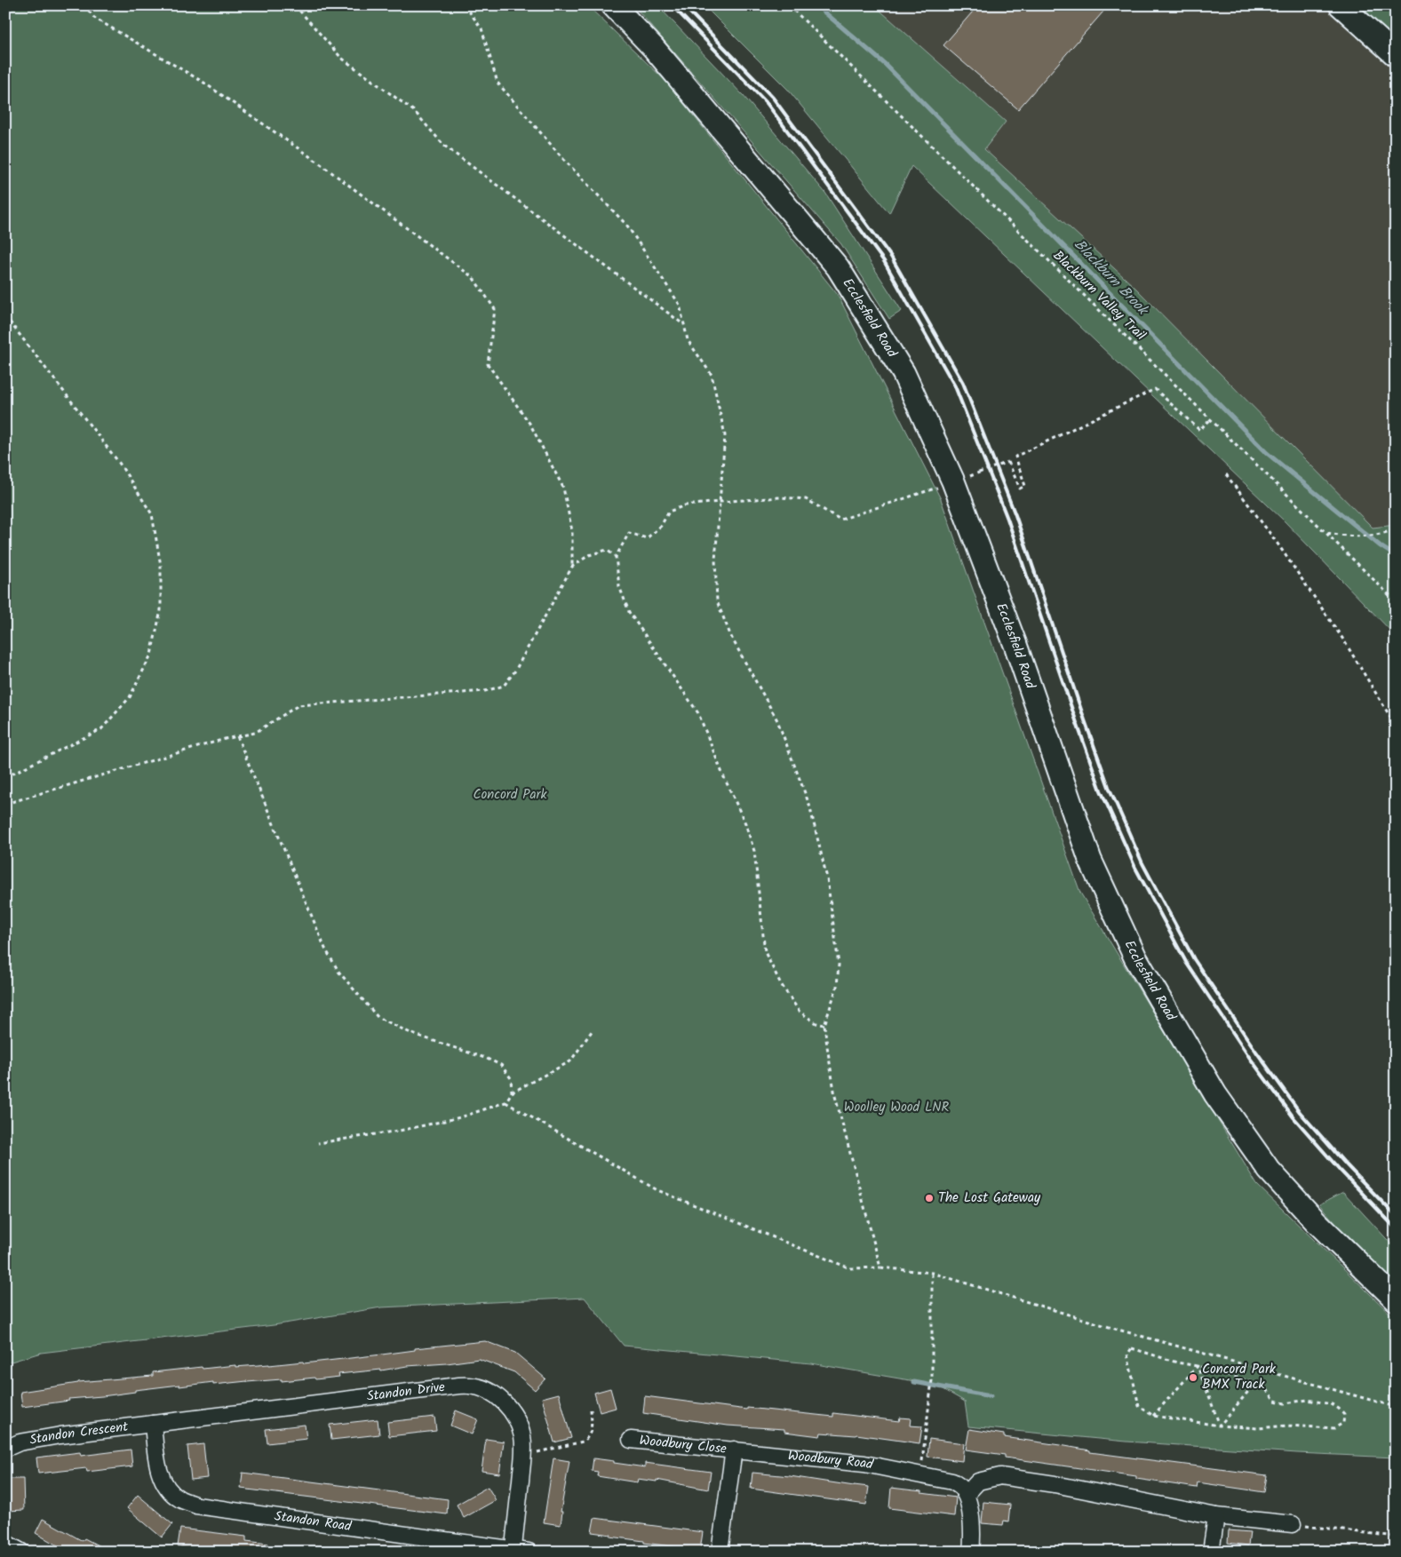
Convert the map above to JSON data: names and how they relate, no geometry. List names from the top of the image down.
{
  "streets": {
    "main road": ["Ecclesfield Road"],
    "street": [
      "Standon Drive",
      "Standon Crescent",
      "Woodbury Close",
      "Woodbury Road",
      "Standon Road"
    ],
    "path": ["Blackburn Valley Trail"]
  },
  "crossings": [
    ["Standon Drive", "Standon Crescent"],
    ["Standon Drive", "Standon Road"],
    ["Standon Crescent", "Standon Road"],
    ["Woodbury Close", "Woodbury Road"]
  ],
  "water": ["Blackburn Brook"],
  "parks": ["Concord Park", "Woolley Wood LNR"],
  "places": ["The Lost Gateway", "Concord Park BMX Track"]
}
